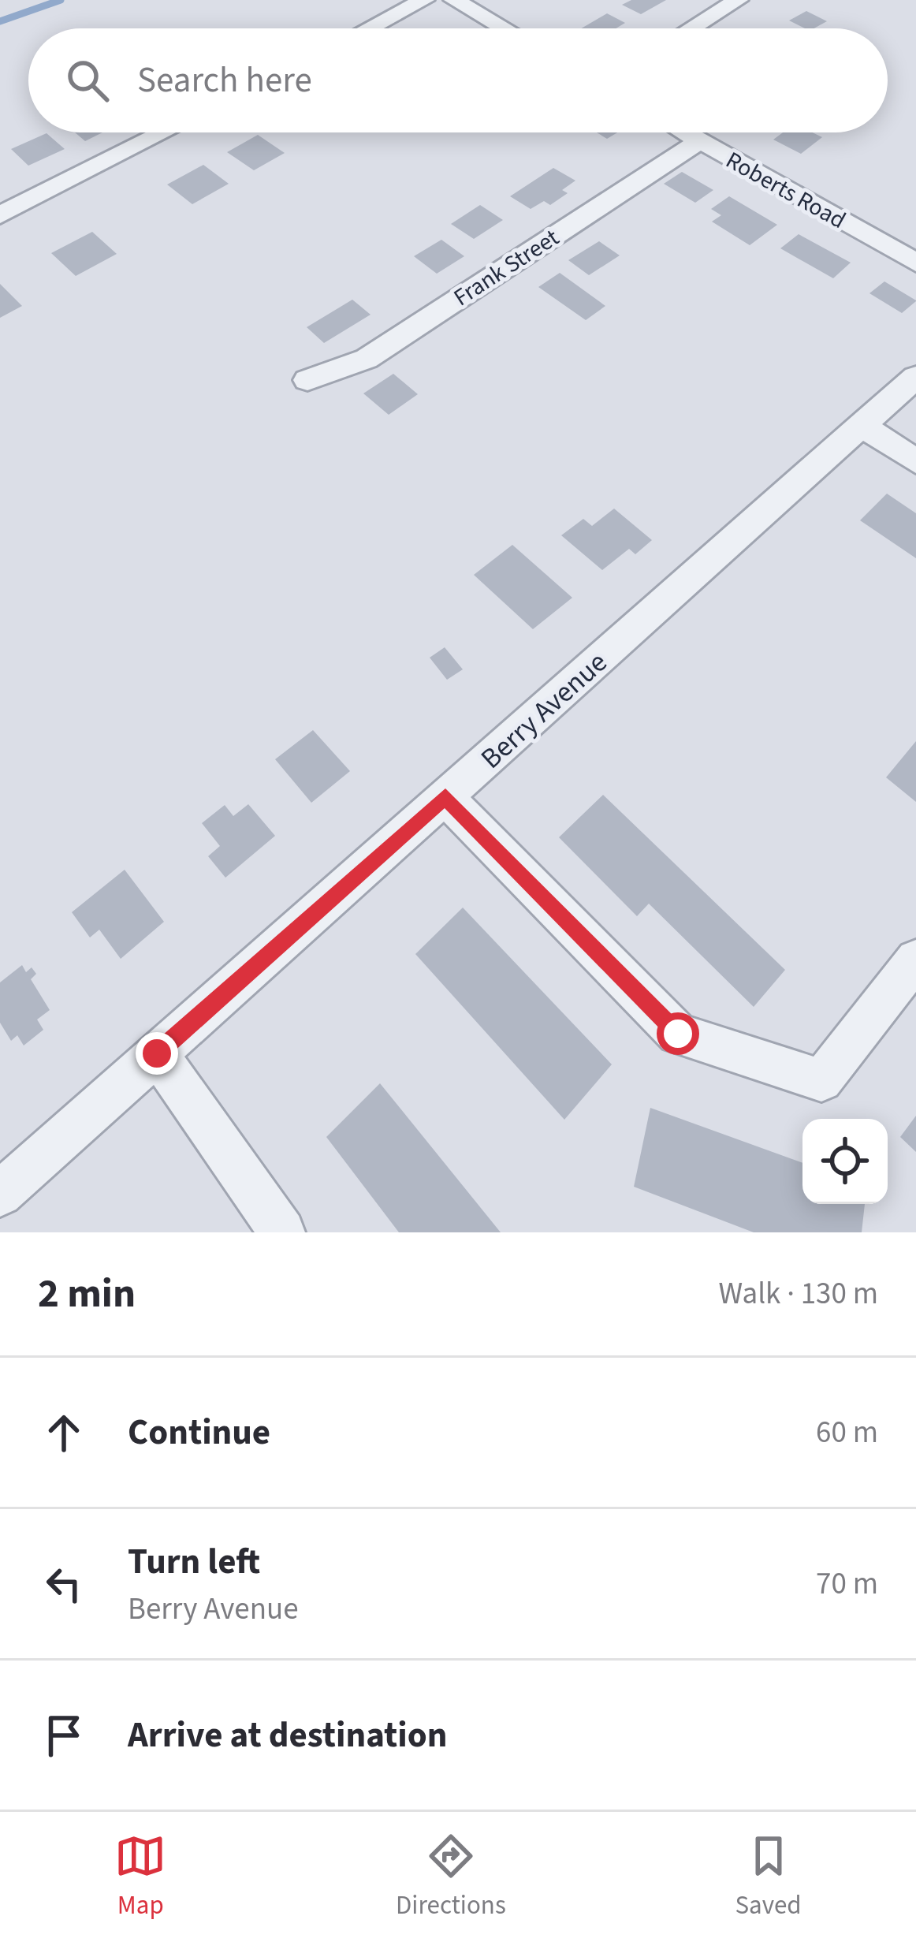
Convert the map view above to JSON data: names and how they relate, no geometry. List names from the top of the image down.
{
  "streets": {
    "street": ["Roberts Road", "Frank Street", "Berry Avenue"]
  },
  "crossings": [
    ["Roberts Road", "Frank Street"]
  ],
  "page": {
    "search": "Search here",
    "heading": ["2 min", "Walk · 130 m"],
    "list": [
      ["Continue", "60 m"],
      ["Turn left", "Berry Avenue", "70 m"],
      "Arrive at destination"
    ],
    "nav": ["Map", "Directions", "Saved"]
  }
}
